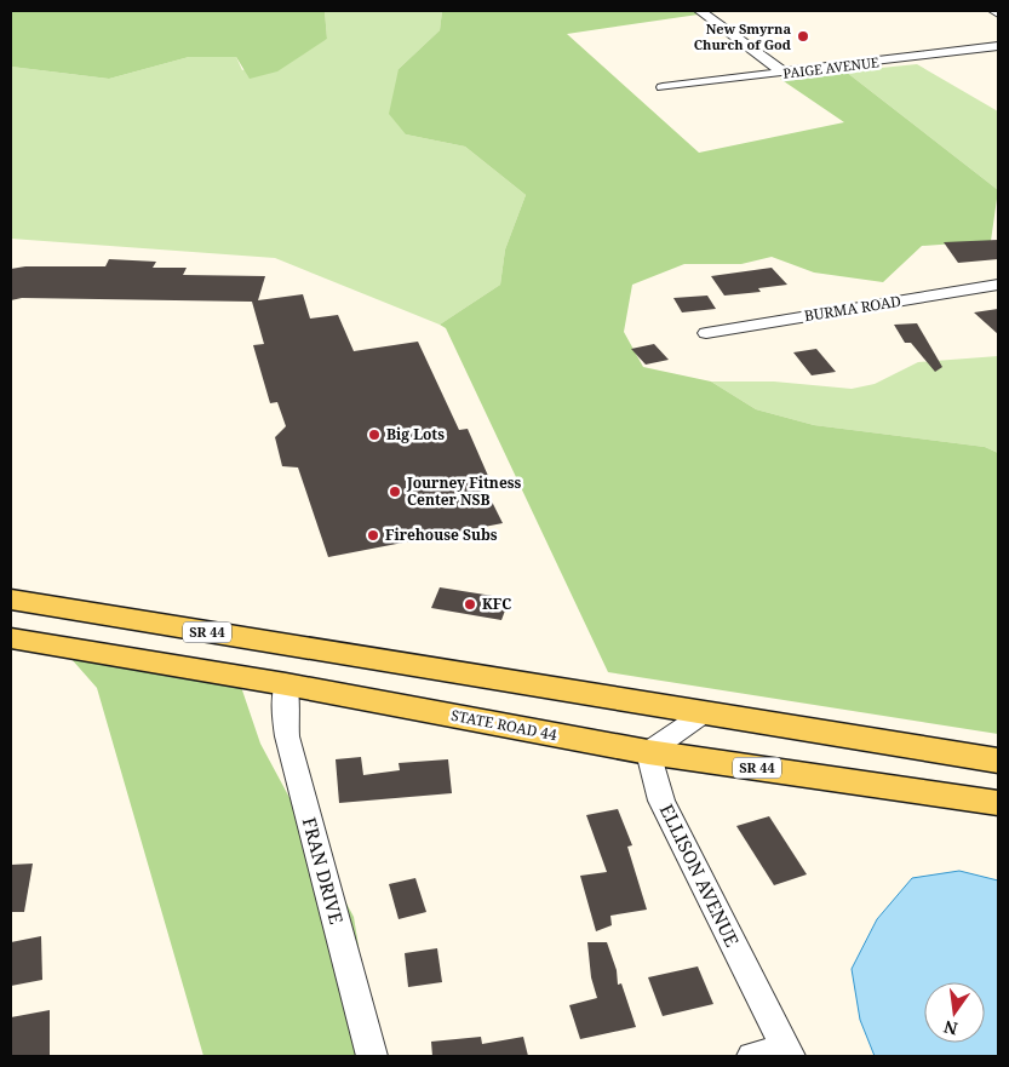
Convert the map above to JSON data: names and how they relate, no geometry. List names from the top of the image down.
{
  "streets": {
    "main road": ["SR 44", "STATE ROAD 44"],
    "street": [
      "PAIGE AVENUE",
      "BURMA ROAD",
      "FRAN DRIVE",
      "ELLISON AVENUE"
    ]
  },
  "crossings": [
    ["STATE ROAD 44", "FRAN DRIVE"],
    ["STATE ROAD 44", "ELLISON AVENUE"]
  ],
  "places": [
    "New Smyrna Church of God",
    "Big Lots",
    "Journey Fitness Center NSB",
    "Firehouse Subs",
    "KFC"
  ],
  "north": "bottom"
}
